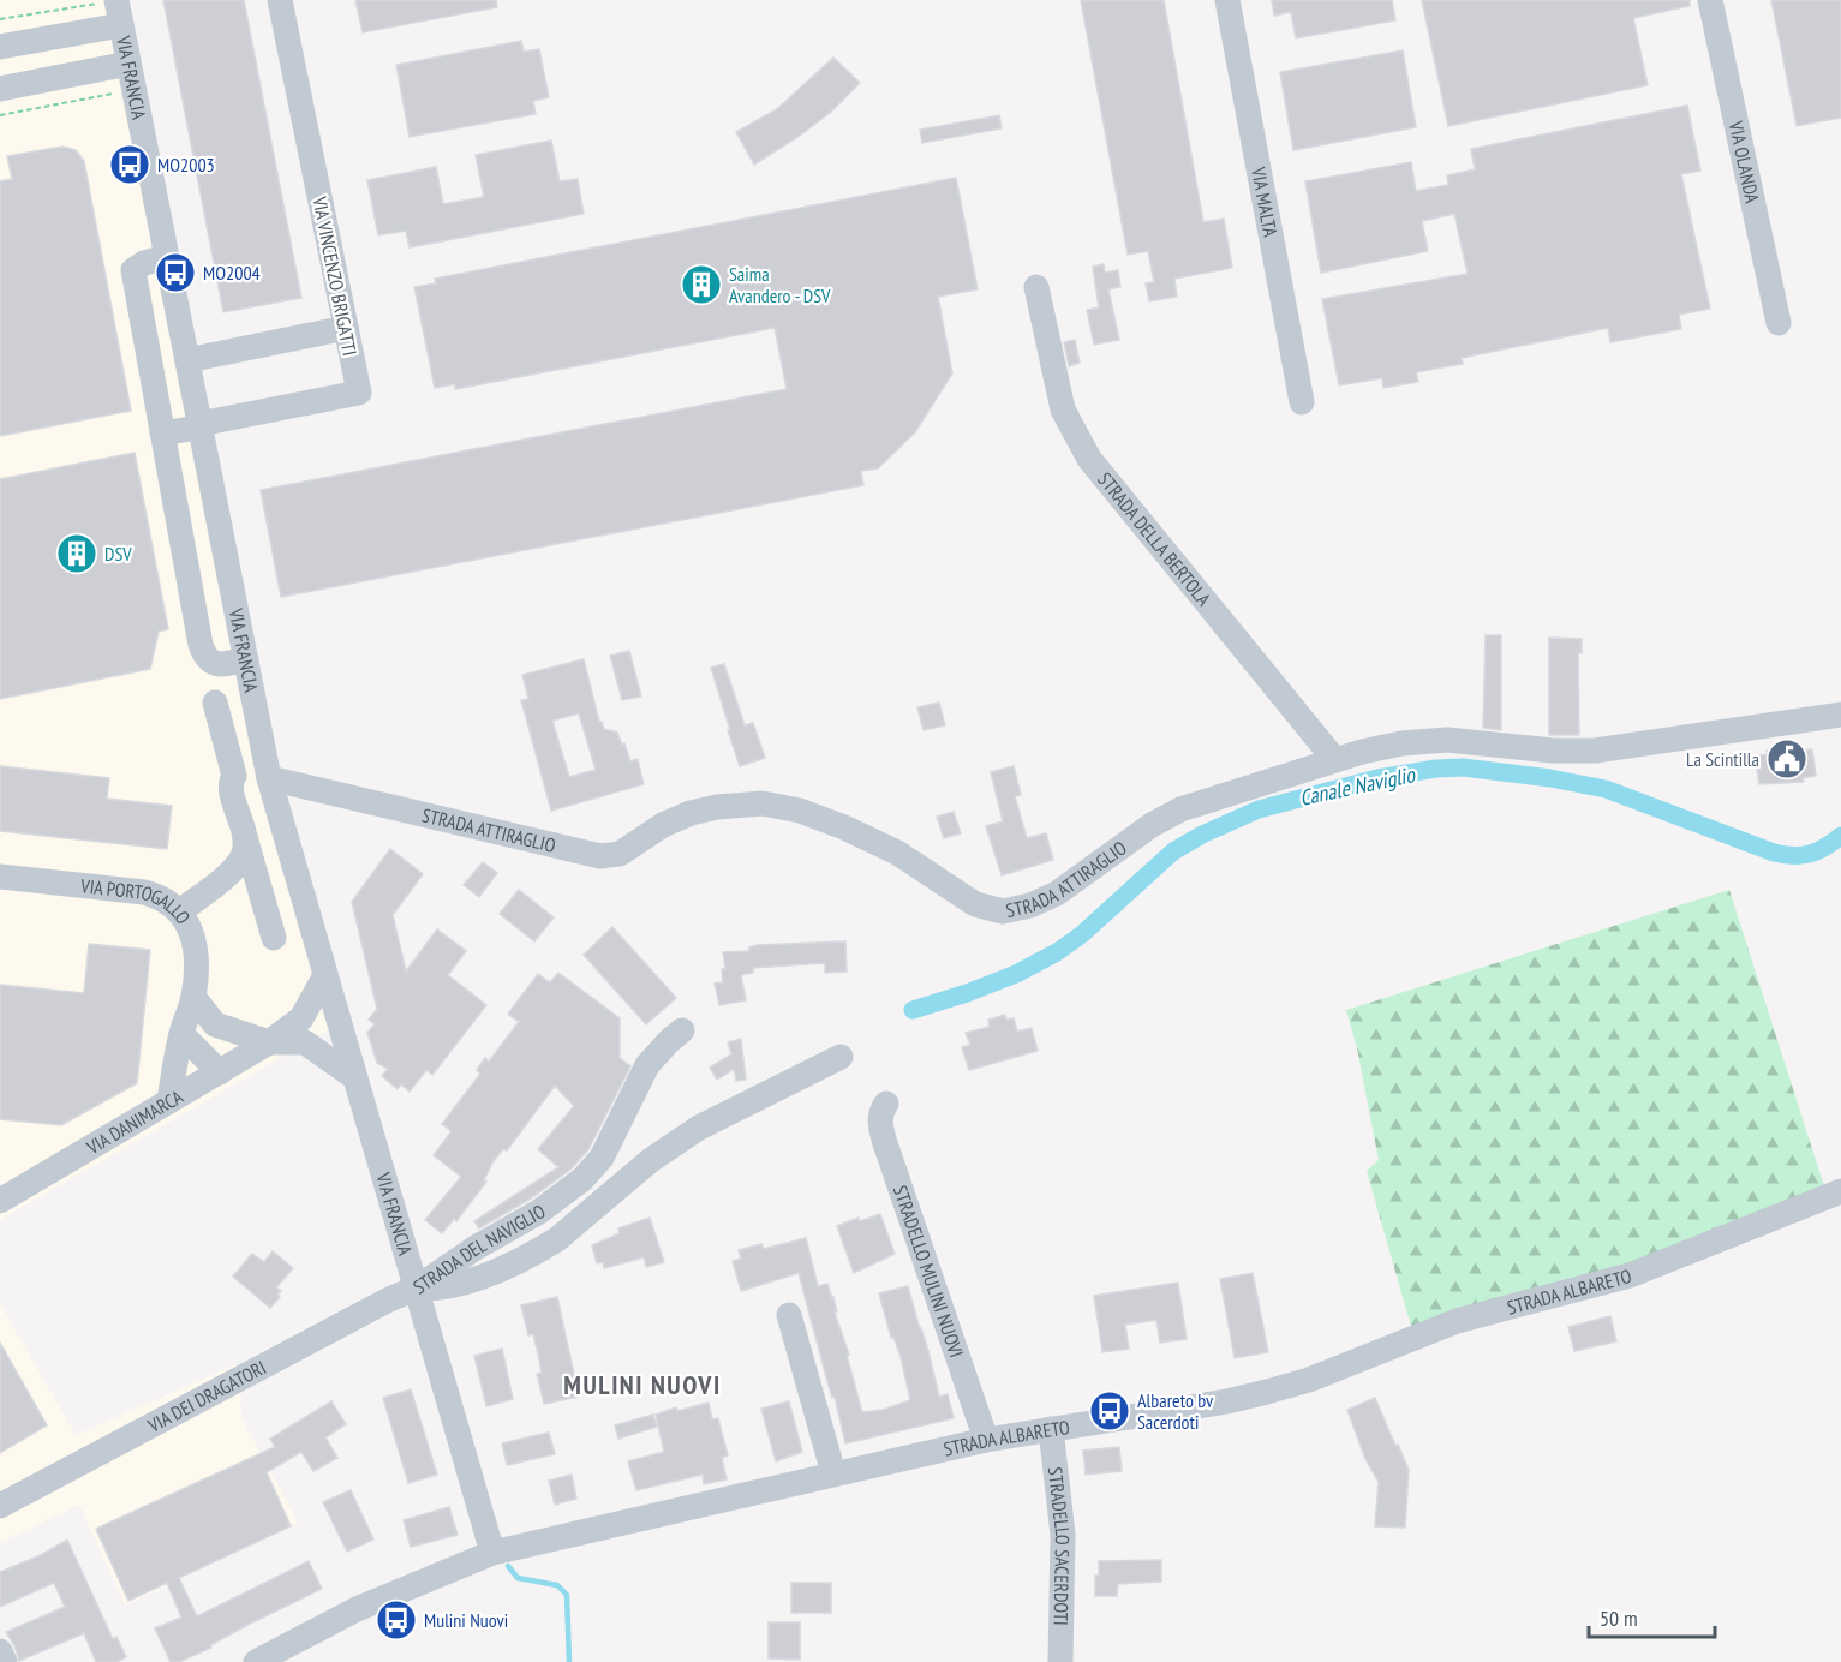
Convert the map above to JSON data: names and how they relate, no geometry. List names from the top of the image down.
{
  "streets": {
    "street": [
      "VIA FRANCIA",
      "VIA OLANDA",
      "VIA MALTA",
      "VIA VINCENZO BRIGATTI",
      "STRADA DELLA BERTOLA",
      "STRADA ATTIRAGLIO",
      "VIA PORTOGALLO",
      "VIA DANIMARCA",
      "STRADA DEL NAVIGLIO",
      "STRADELLO MULINI NUOVI",
      "STRADA ALBARETO",
      "VIA DEI DRAGATORI",
      "STRADELLO SACERDOTI"
    ]
  },
  "crossings": [
    ["VIA FRANCIA", "VIA VINCENZO BRIGATTI"],
    ["VIA FRANCIA", "STRADA ATTIRAGLIO"],
    ["VIA FRANCIA", "VIA DANIMARCA"],
    ["VIA FRANCIA", "STRADA DEL NAVIGLIO"],
    ["VIA FRANCIA", "VIA DEI DRAGATORI"],
    ["STRADA DELLA BERTOLA", "STRADA ATTIRAGLIO"],
    ["VIA PORTOGALLO", "VIA DANIMARCA"],
    ["STRADA DEL NAVIGLIO", "STRADA ALBARETO"],
    ["STRADA DEL NAVIGLIO", "VIA DEI DRAGATORI"],
    ["STRADELLO MULINI NUOVI", "STRADA ALBARETO"],
    ["STRADA ALBARETO", "STRADELLO SACERDOTI"]
  ],
  "districts": ["MULINI NUOVI"],
  "water": ["Canale Naviglio"],
  "places": {
    "bus stop": [
      "MO2003",
      "MO2004",
      "Albareto bv Sacerdoti",
      "Mulini Nuovi"
    ],
    "building": ["Saima Avandero - DSV", "DSV"],
    "public building": ["La Scintilla"]
  },
  "scale_bar": "50 m"
}
